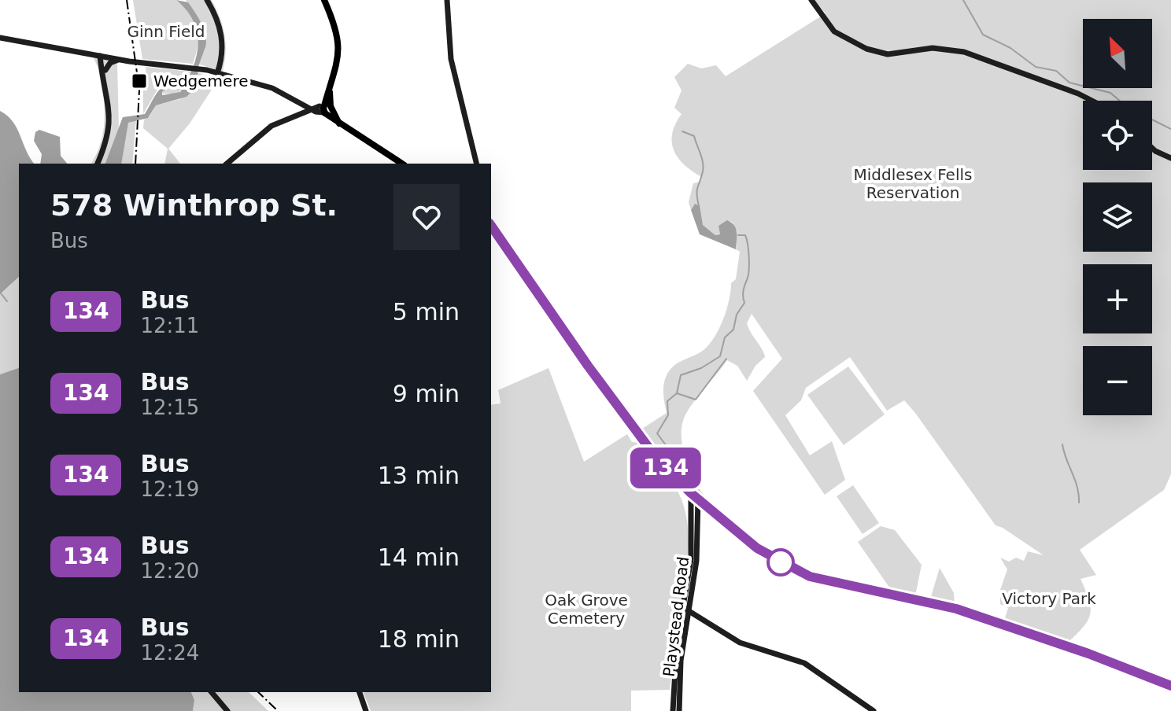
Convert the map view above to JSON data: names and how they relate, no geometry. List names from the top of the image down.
{
  "streets": {
    "main road": ["Playstead Road"]
  },
  "parks": [
    "Ginn Field",
    "Middlesex Fells Reservation",
    "Victory Park",
    "Oak Grove Cemetery"
  ],
  "places": {
    "transit": ["Wedgemere"]
  },
  "lines": ["bus line 134"],
  "north": "top left",
  "page": {
    "on_map": "134",
    "map_buttons": ["+", "−"],
    "heading": ["578 Winthrop St.", "Bus"],
    "list": [
      {
        "mark": "134",
        "name": "Bus",
        "note": "12:11",
        "value": "5 min"
      },
      {
        "mark": "134",
        "name": "Bus",
        "note": "12:15",
        "value": "9 min"
      },
      {
        "mark": "134",
        "name": "Bus",
        "note": "12:19",
        "value": "13 min"
      },
      {
        "mark": "134",
        "name": "Bus",
        "note": "12:20",
        "value": "14 min"
      },
      {
        "mark": "134",
        "name": "Bus",
        "note": "12:24",
        "value": "18 min"
      }
    ]
  }
}
